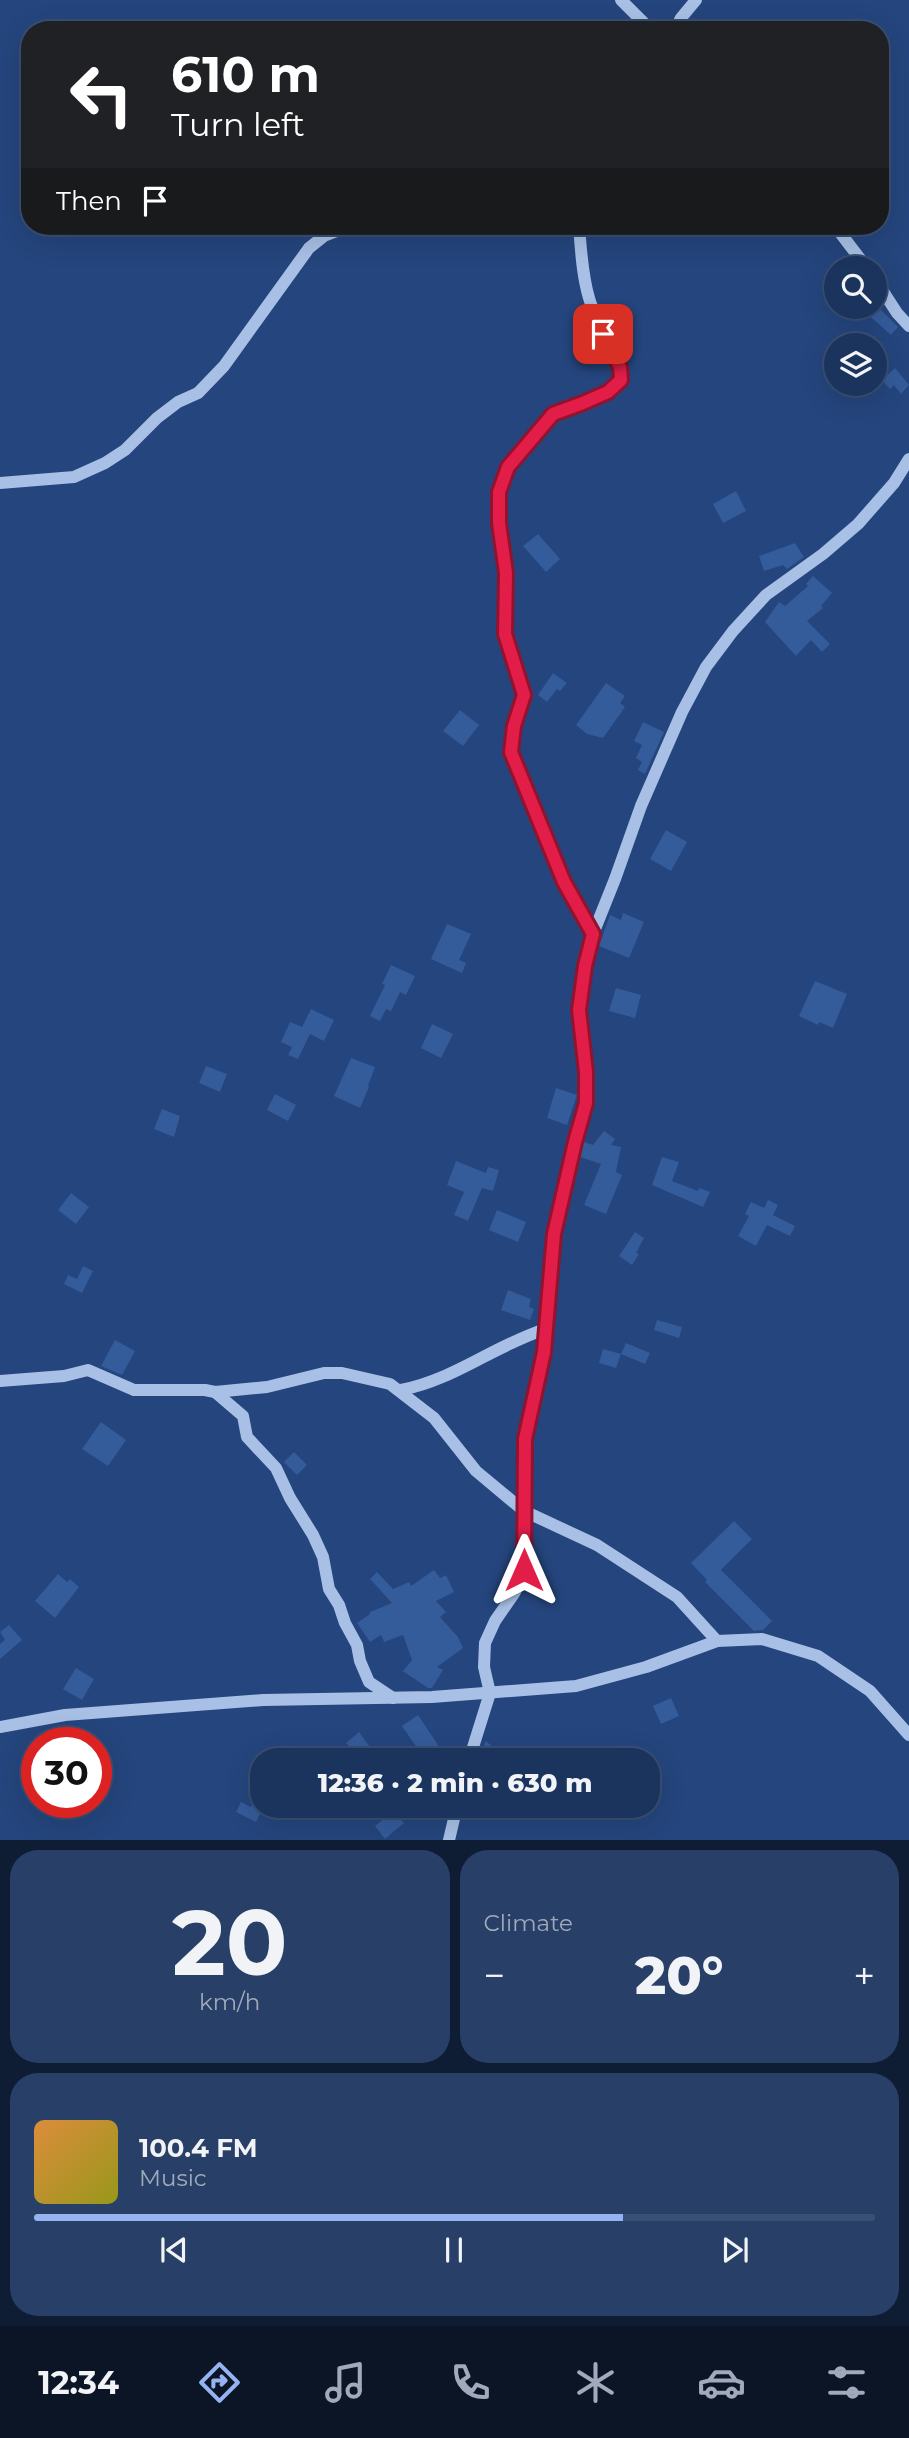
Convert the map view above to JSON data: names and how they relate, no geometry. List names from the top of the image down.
{
  "page": {
    "turn": ["610 m", "Turn left"],
    "then": "Then",
    "limit": "30",
    "trip": "12:36 · 2 min · 630 m",
    "tile": [
      ["20", "km/h"],
      "Climate"
    ],
    "heat": ["−", "20°", "+"],
    "song": ["100.4 FM", "Music"],
    "tabs": "12:34"
  }
}
